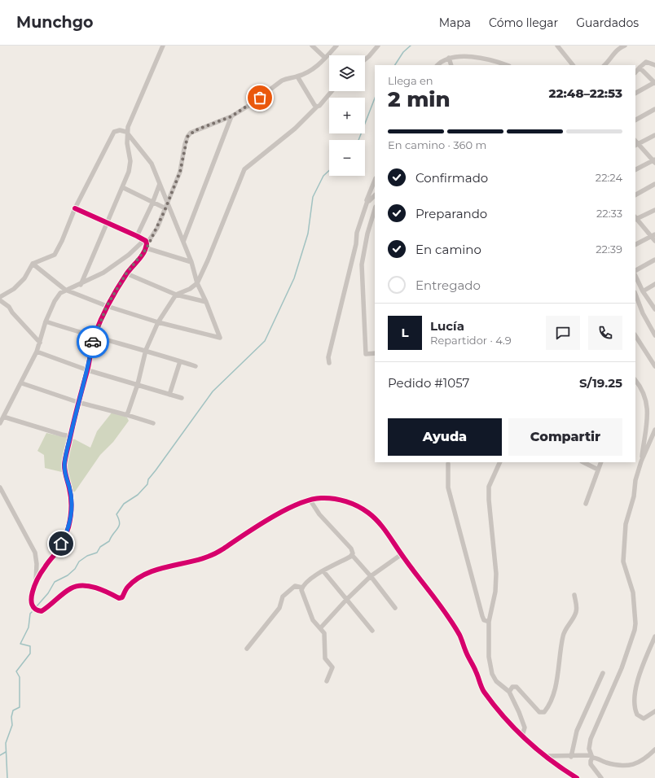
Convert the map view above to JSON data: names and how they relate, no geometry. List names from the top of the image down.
{
  "page": {
    "header": "Munchgo",
    "nav": ["Mapa", "Cómo llegar", "Guardados"],
    "map_buttons": ["+", "−"],
    "heading": ["2 min", "Llega en", "22:48–22:53"],
    "panel": [
      "Lucía",
      "Repartidor · 4.9",
      "Pedido #1057",
      "S/19.25"
    ],
    "bar": "En camino · 360 m",
    "list": [
      ["Confirmado", "22:24"],
      ["Preparando", "22:33"],
      ["En camino", "22:39"],
      "Entregado"
    ],
    "round": "L",
    "buttons": ["Ayuda", "Compartir"]
  }
}
